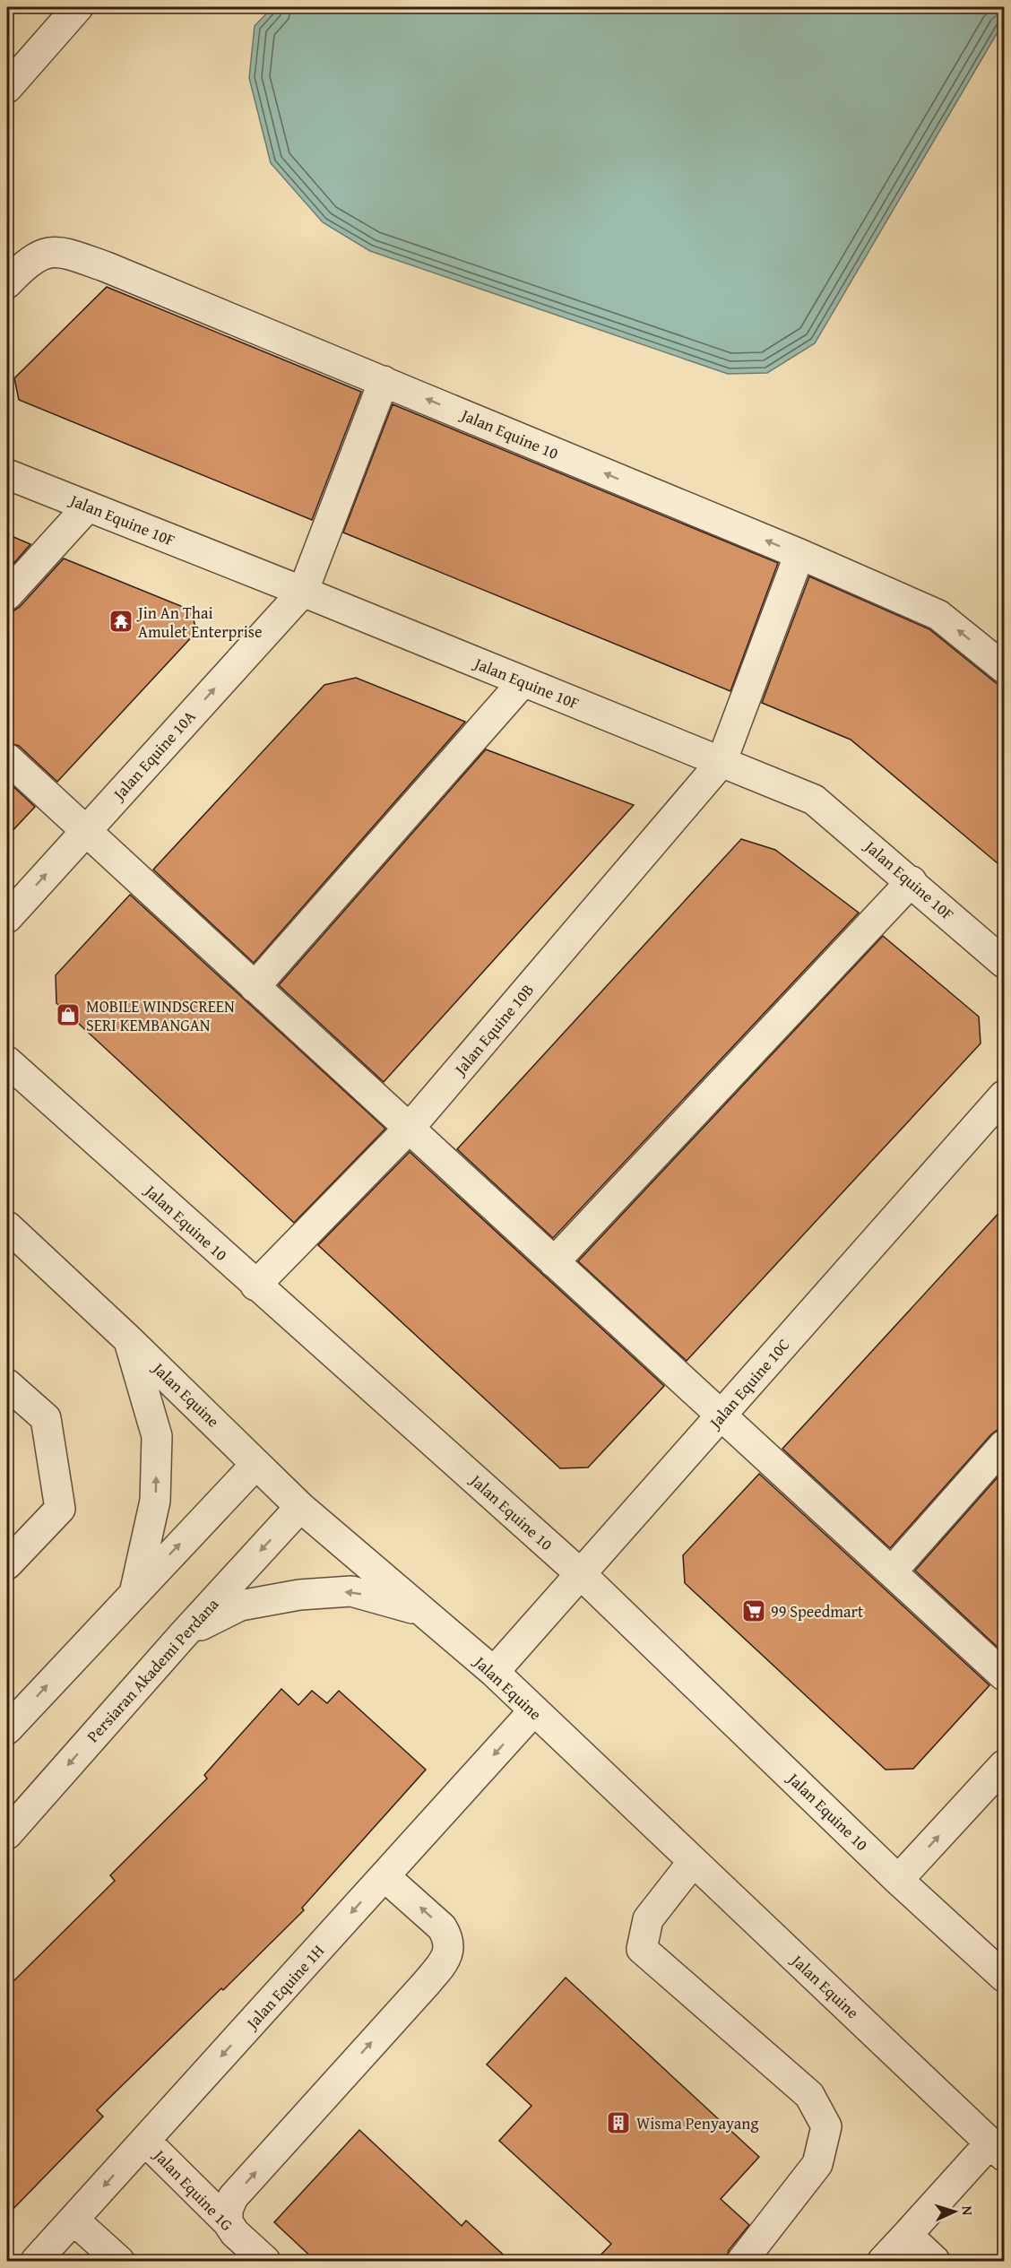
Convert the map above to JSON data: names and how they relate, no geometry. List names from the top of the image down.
{
  "streets": {
    "street": [
      "Jalan Equine 10",
      "Jalan Equine 10F",
      "Jalan Equine 10A",
      "Jalan Equine 10B",
      "Jalan Equine 10C",
      "Jalan Equine",
      "Persiaran Akademi Perdana",
      "Jalan Equine 1H",
      "Jalan Equine 1G"
    ]
  },
  "crossings": [
    ["Jalan Equine 10", "Jalan Equine 10B"],
    ["Jalan Equine 10", "Jalan Equine 10C"],
    ["Jalan Equine 10F", "Jalan Equine 10A"],
    ["Jalan Equine 10F", "Jalan Equine 10B"],
    ["Jalan Equine 10C", "Jalan Equine"],
    ["Jalan Equine", "Persiaran Akademi Perdana"],
    ["Jalan Equine", "Jalan Equine 1H"],
    ["Jalan Equine 1H", "Jalan Equine 1G"]
  ],
  "one_way": ["Jalan Equine 1H"],
  "places": {
    "temple": ["Jin An Thai Amulet Enterprise"],
    "shop": ["MOBILE WINDSCREEN SERI KEMBANGAN"],
    "supermarket": ["99 Speedmart"],
    "building": ["Wisma Penyayang"]
  },
  "north": "right"
}
